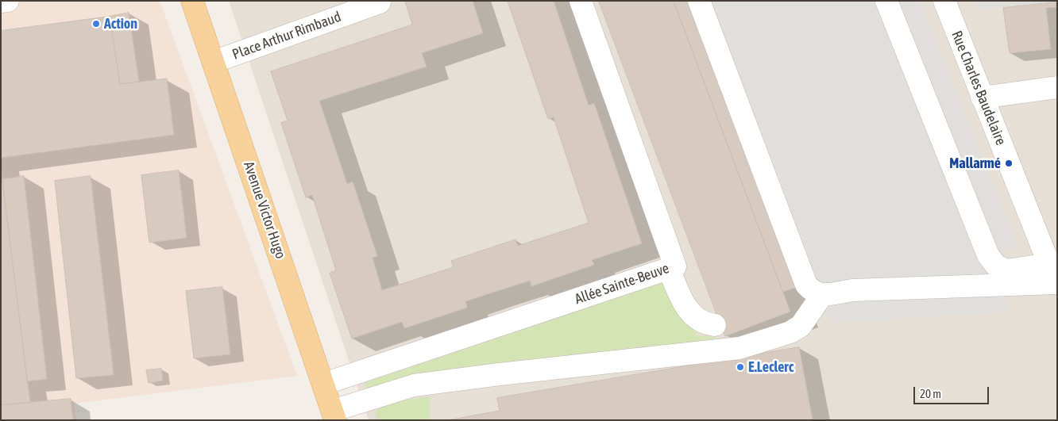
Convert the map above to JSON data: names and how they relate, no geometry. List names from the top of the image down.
{
  "streets": {
    "main road": ["Avenue Victor Hugo"],
    "street": ["Place Arthur Rimbaud", "Rue Charles Baudelaire", "Allée Sainte-Beuve"]
  },
  "crossings": [
    ["Place Arthur Rimbaud", "Avenue Victor Hugo"],
    ["Avenue Victor Hugo", "Allée Sainte-Beuve"]
  ],
  "places": ["Action", "Mallarmé", "E.Leclerc"],
  "scale_bar": "20 m"
}
